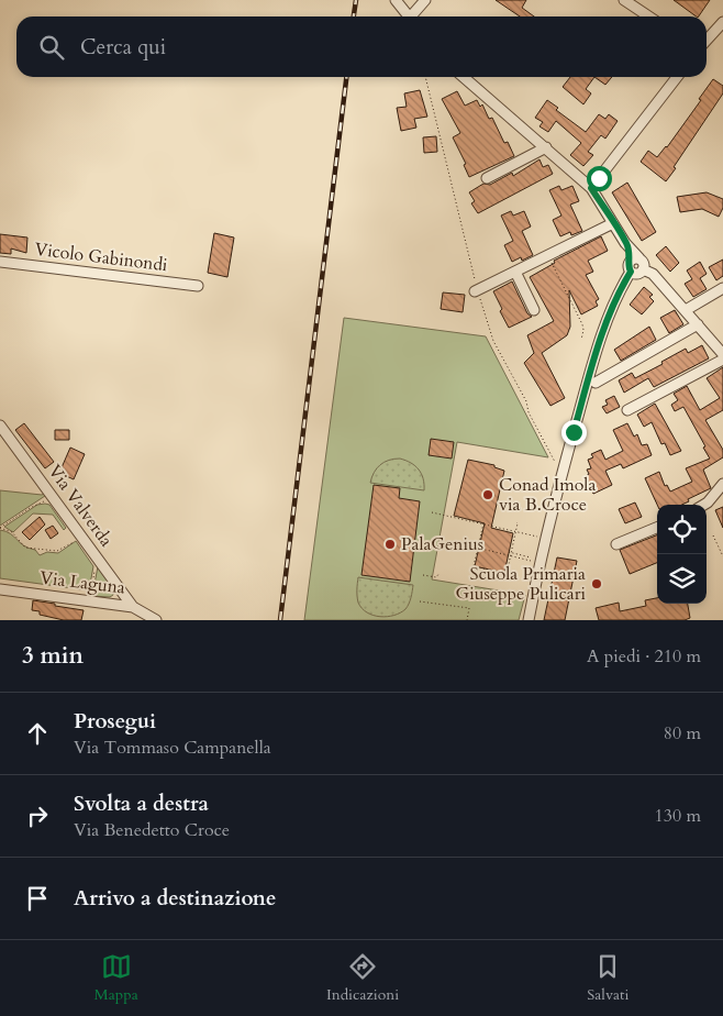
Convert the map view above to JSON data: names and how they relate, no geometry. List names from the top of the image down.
{
  "streets": {
    "street": ["Vicolo Gabinondi", "Via Valverda", "Via Laguna"]
  },
  "crossings": [
    ["Via Valverda", "Via Laguna"]
  ],
  "places": ["Conad Imola via B.Croce", "PalaGenius", "Scuola Primaria Giuseppe Pulicari"],
  "page": {
    "search": "Cerca qui",
    "heading": ["3 min", "A piedi · 210 m"],
    "list": [
      ["Prosegui", "Via Tommaso Campanella", "80 m"],
      ["Svolta a destra", "Via Benedetto Croce", "130 m"],
      "Arrivo a destinazione"
    ],
    "nav": ["Mappa", "Indicazioni", "Salvati"]
  }
}
